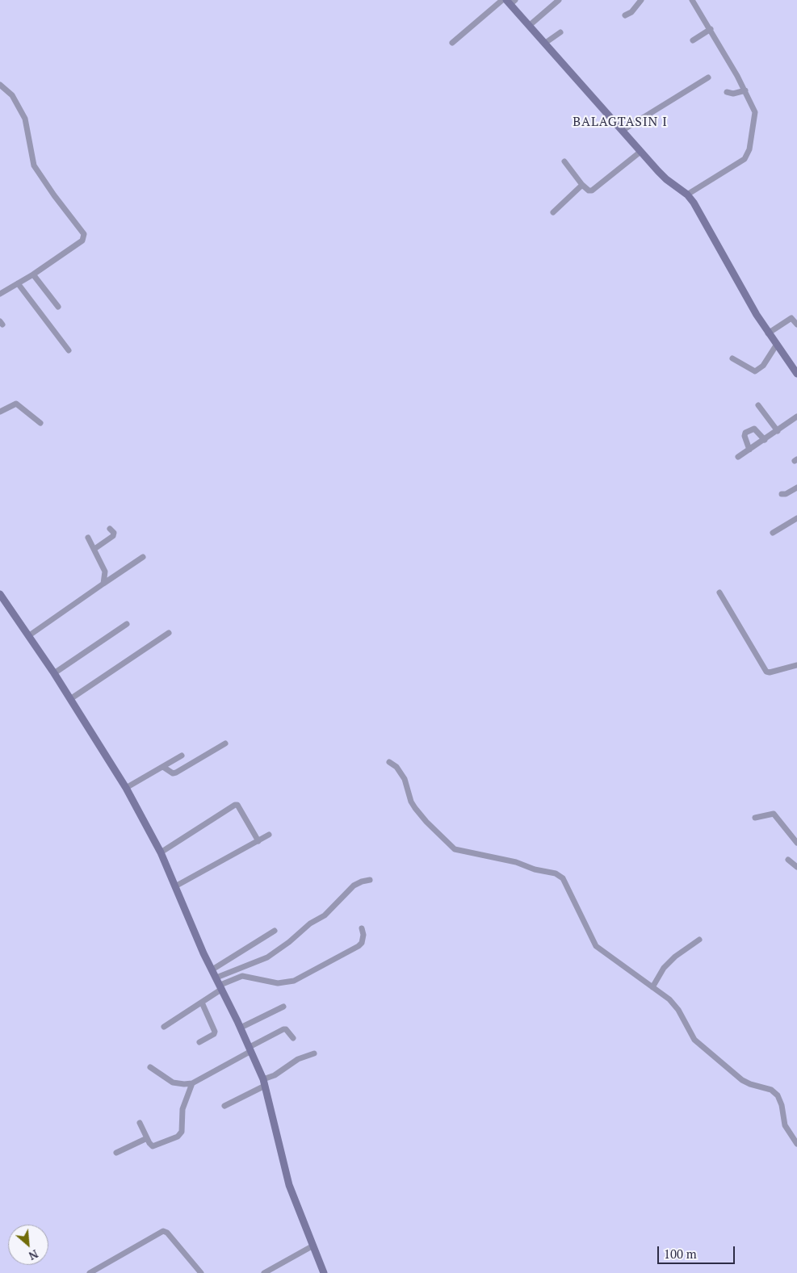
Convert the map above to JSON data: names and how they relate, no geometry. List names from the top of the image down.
{
  "districts": ["BALAGTASIN I"],
  "scale_bar": "100 m",
  "north": "bottom right"
}
